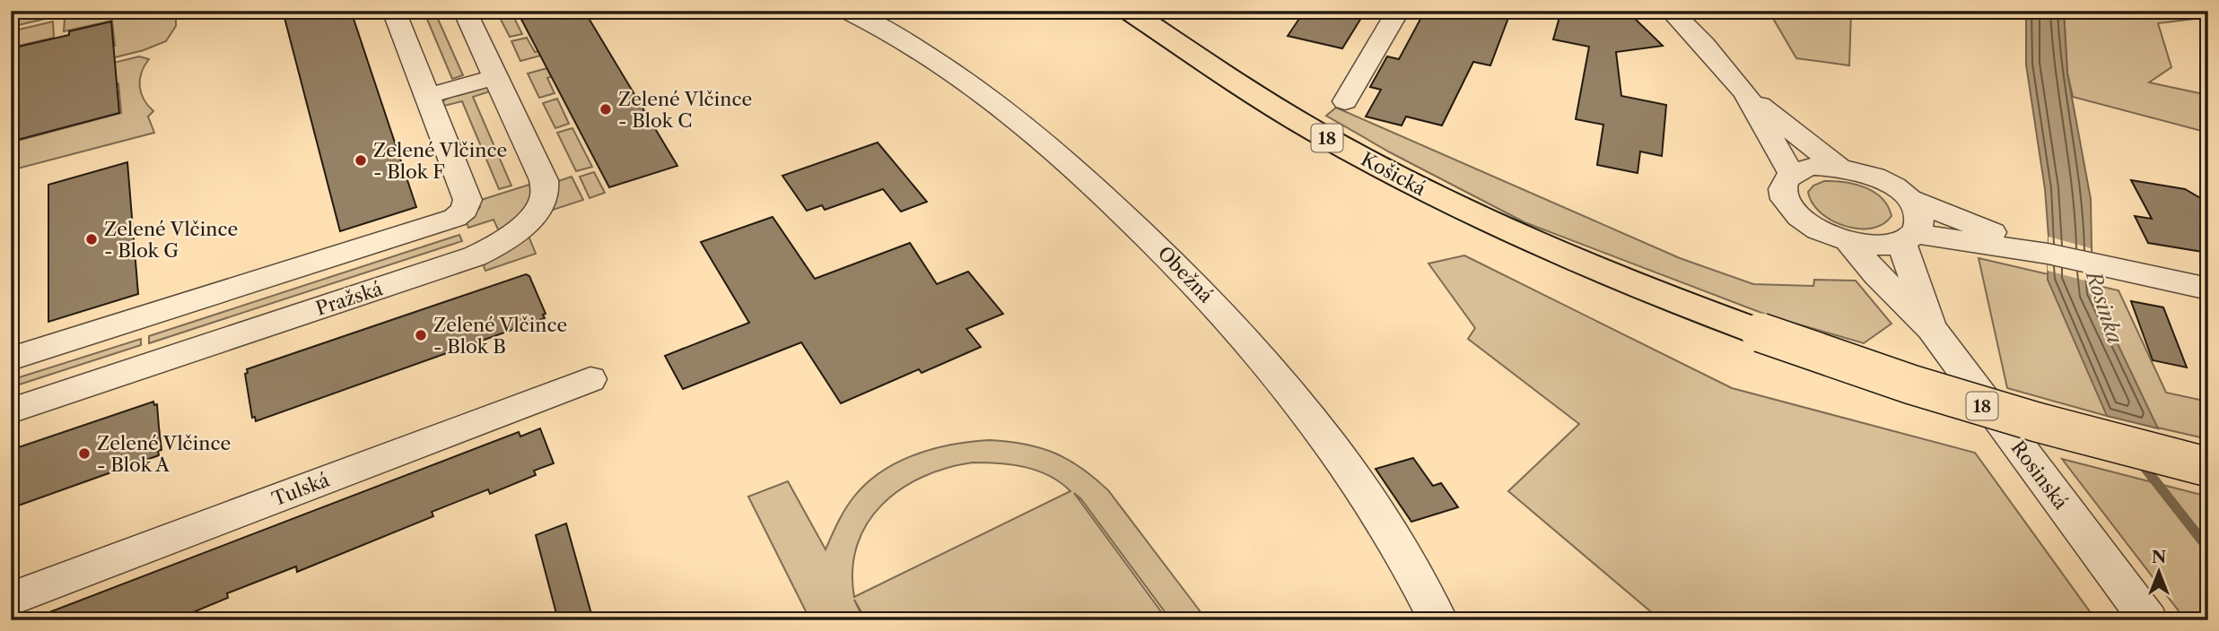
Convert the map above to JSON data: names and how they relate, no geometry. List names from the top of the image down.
{
  "streets": {
    "main road": ["18", "Košická"],
    "street": [
      "Obežná",
      "Pražská",
      "Rosinská",
      "Tulská"
    ]
  },
  "water": ["Rosinka"],
  "places": [
    "Zelené Vlčince - Blok C",
    "Zelené Vlčince - Blok F",
    "Zelené Vlčince - Blok G",
    "Zelené Vlčince - Blok B",
    "Zelené Vlčince - Blok A"
  ],
  "north": "top"
}
